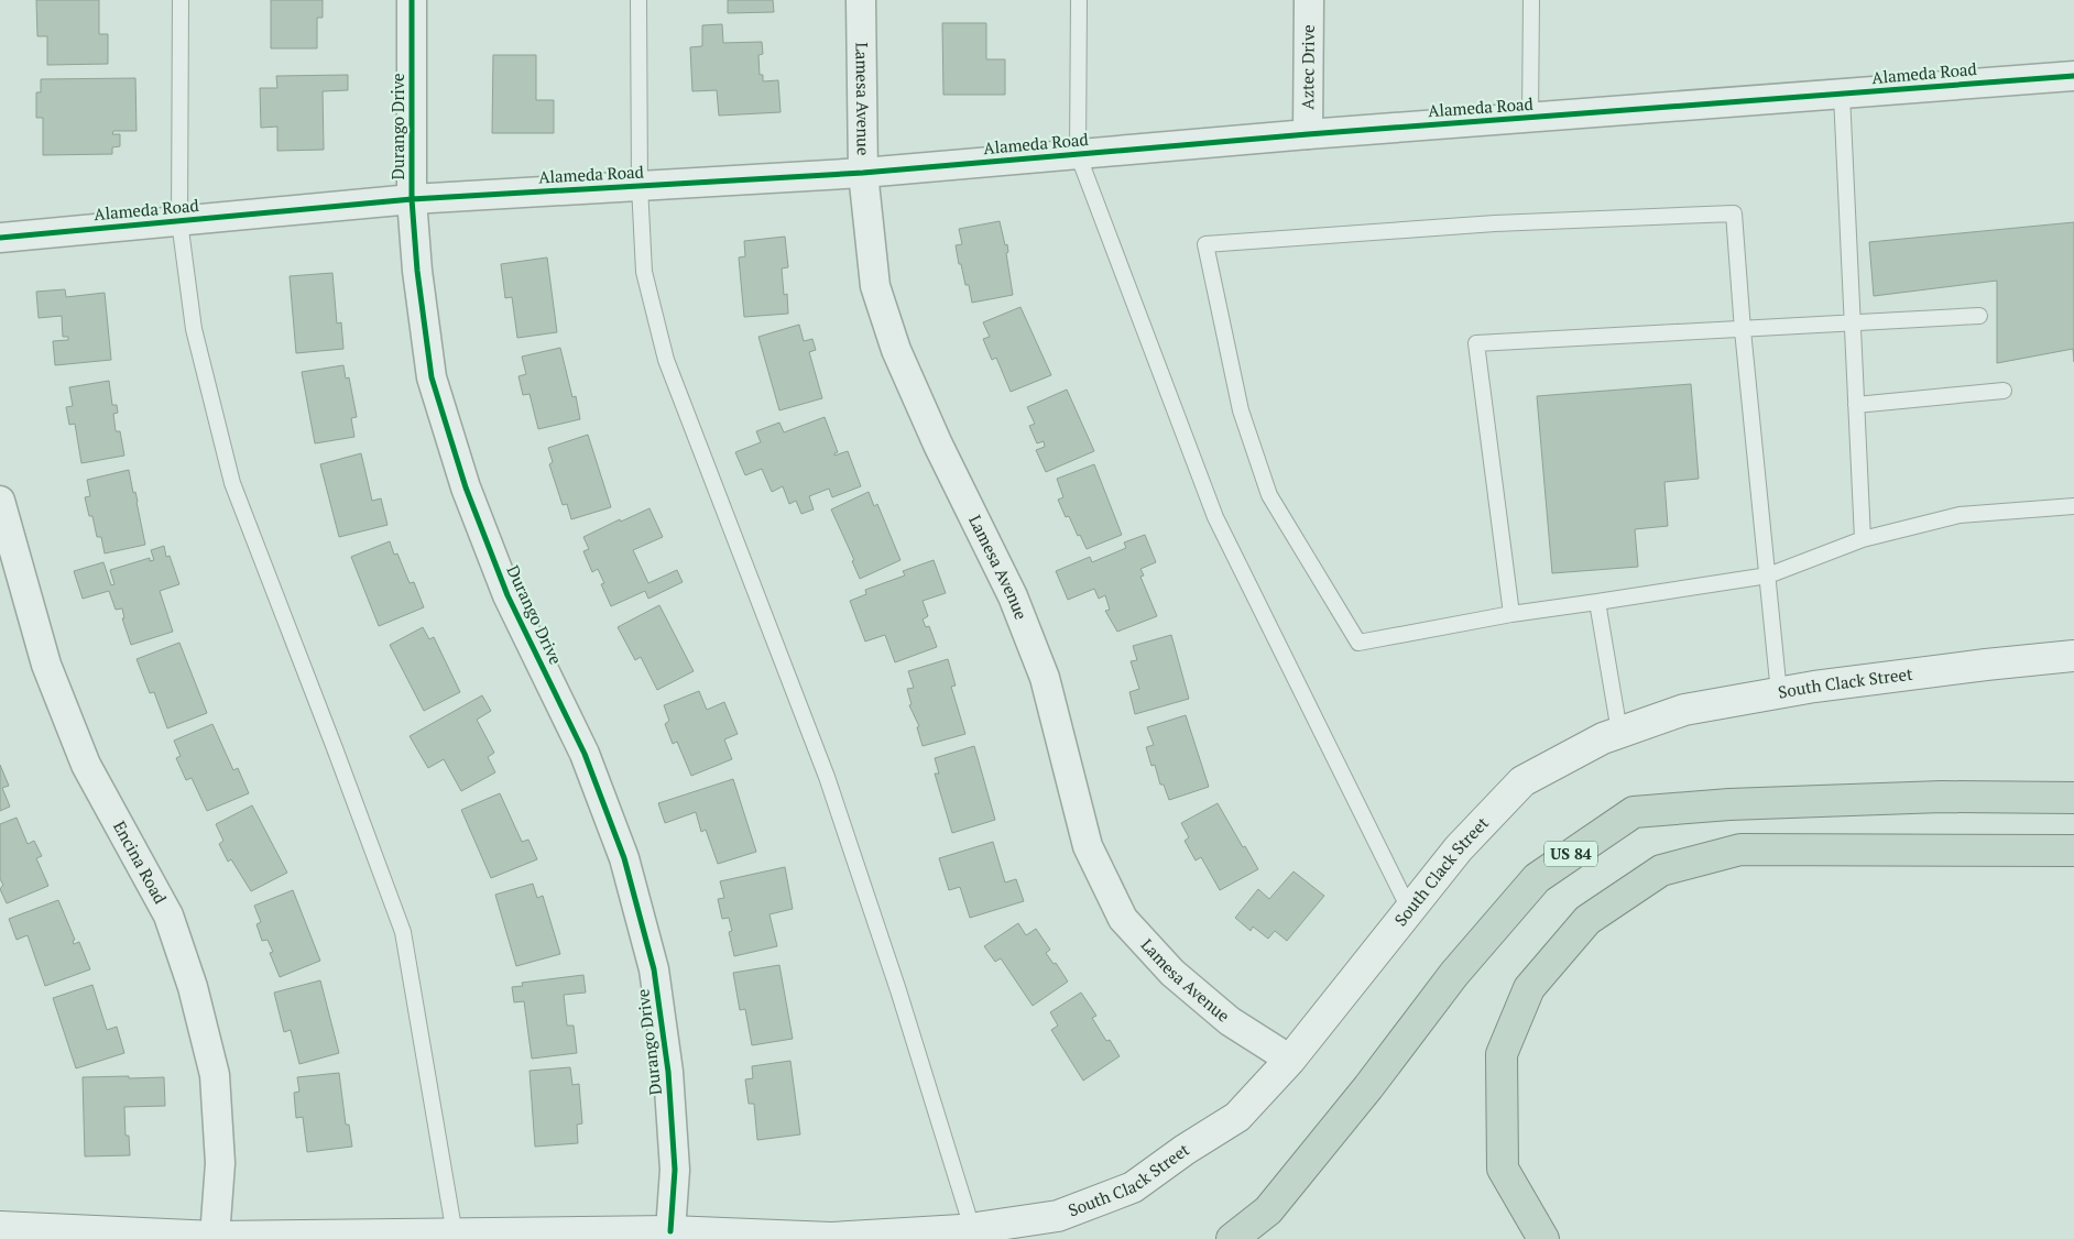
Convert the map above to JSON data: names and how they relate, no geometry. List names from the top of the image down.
{
  "streets": {
    "highway": ["US 84"],
    "main road": ["South Clack Street"],
    "street": [
      "Aztec Drive",
      "Alameda Road",
      "Lamesa Avenue",
      "Durango Drive",
      "Encina Road"
    ]
  },
  "crossings": [
    ["Aztec Drive", "Alameda Road"],
    ["Alameda Road", "Lamesa Avenue"],
    ["Alameda Road", "Durango Drive"],
    ["Lamesa Avenue", "South Clack Street"],
    ["Durango Drive", "South Clack Street"],
    ["South Clack Street", "Encina Road"]
  ]
}
